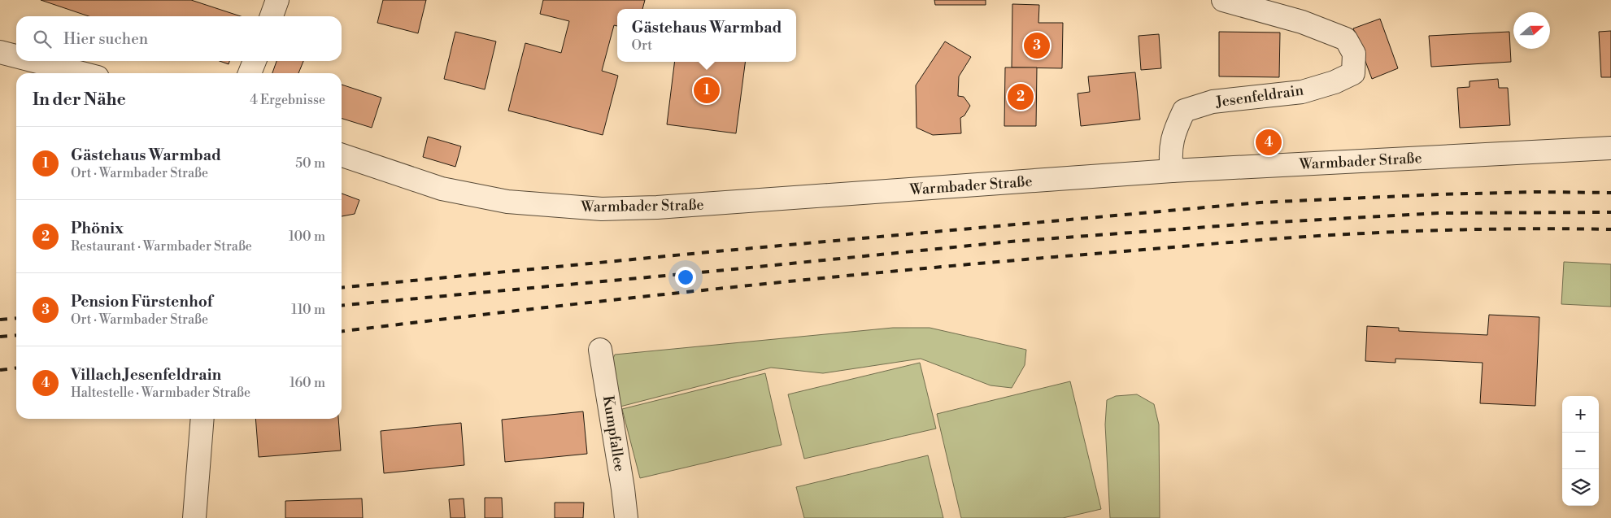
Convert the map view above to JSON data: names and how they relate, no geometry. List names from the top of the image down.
{
  "streets": {
    "street": ["Jesenfeldrain", "Warmbader Straße", "Kumpfallee"]
  },
  "crossings": [
    ["Jesenfeldrain", "Warmbader Straße"]
  ],
  "north": "right",
  "page": {
    "popup": ["Gästehaus Warmbad", "Ort"],
    "search": "Hier suchen",
    "pins": [
      "3",
      "1",
      "2",
      "4"
    ],
    "heading": ["In der Nähe", "4 Ergebnisse"],
    "list": [
      {
        "mark": "1",
        "name": "Gästehaus Warmbad",
        "note": "Ort · Warmbader Straße",
        "value": "50 m"
      },
      {
        "mark": "2",
        "name": "Phönix",
        "note": "Restaurant · Warmbader Straße",
        "value": "100 m"
      },
      {
        "mark": "3",
        "name": "Pension Fürstenhof",
        "note": "Ort · Warmbader Straße",
        "value": "110 m"
      },
      {
        "mark": "4",
        "name": "Villach Jesenfeldrain",
        "note": "Haltestelle · Warmbader Straße",
        "value": "160 m"
      }
    ],
    "map_buttons": ["+", "−"]
  }
}
